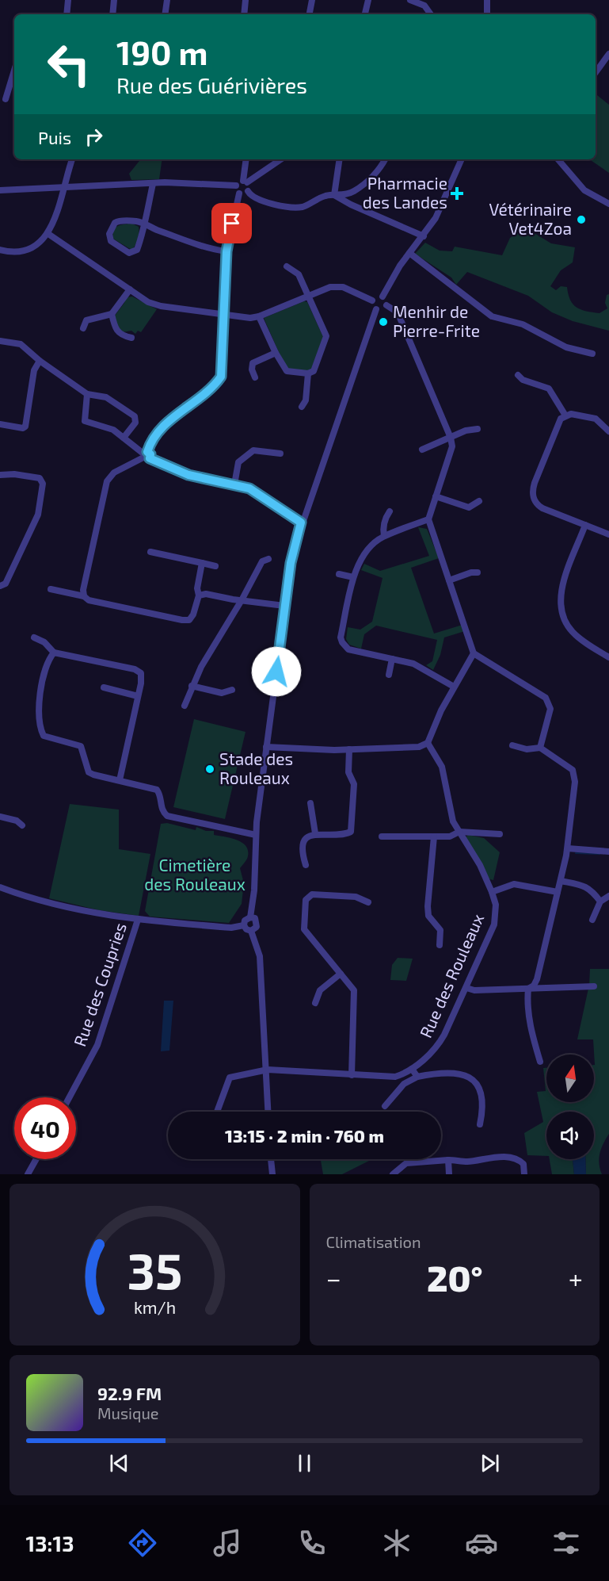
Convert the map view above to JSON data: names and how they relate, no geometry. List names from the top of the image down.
{
  "streets": {
    "street": ["Rue des Rouleaux", "Rue des Coupries"]
  },
  "parks": ["Cimetière des Rouleaux"],
  "places": {
    "health": ["Pharmacie des Landes"],
    "other": ["Vétérinaire Vet4Zoa", "Menhir de Pierre-Frite", "Stade des Rouleaux"]
  },
  "north": "top",
  "page": {
    "turn": ["190 m", "Rue des Guérivières"],
    "then": "Puis",
    "limit": "40",
    "trip": "13:15 · 2 min · 760 m",
    "tile": "Climatisation",
    "heat": ["−", "20°", "+"],
    "song": ["92.9 FM", "Musique"],
    "tabs": "13:13",
    "gauge": ["35", "km/h"]
  }
}
